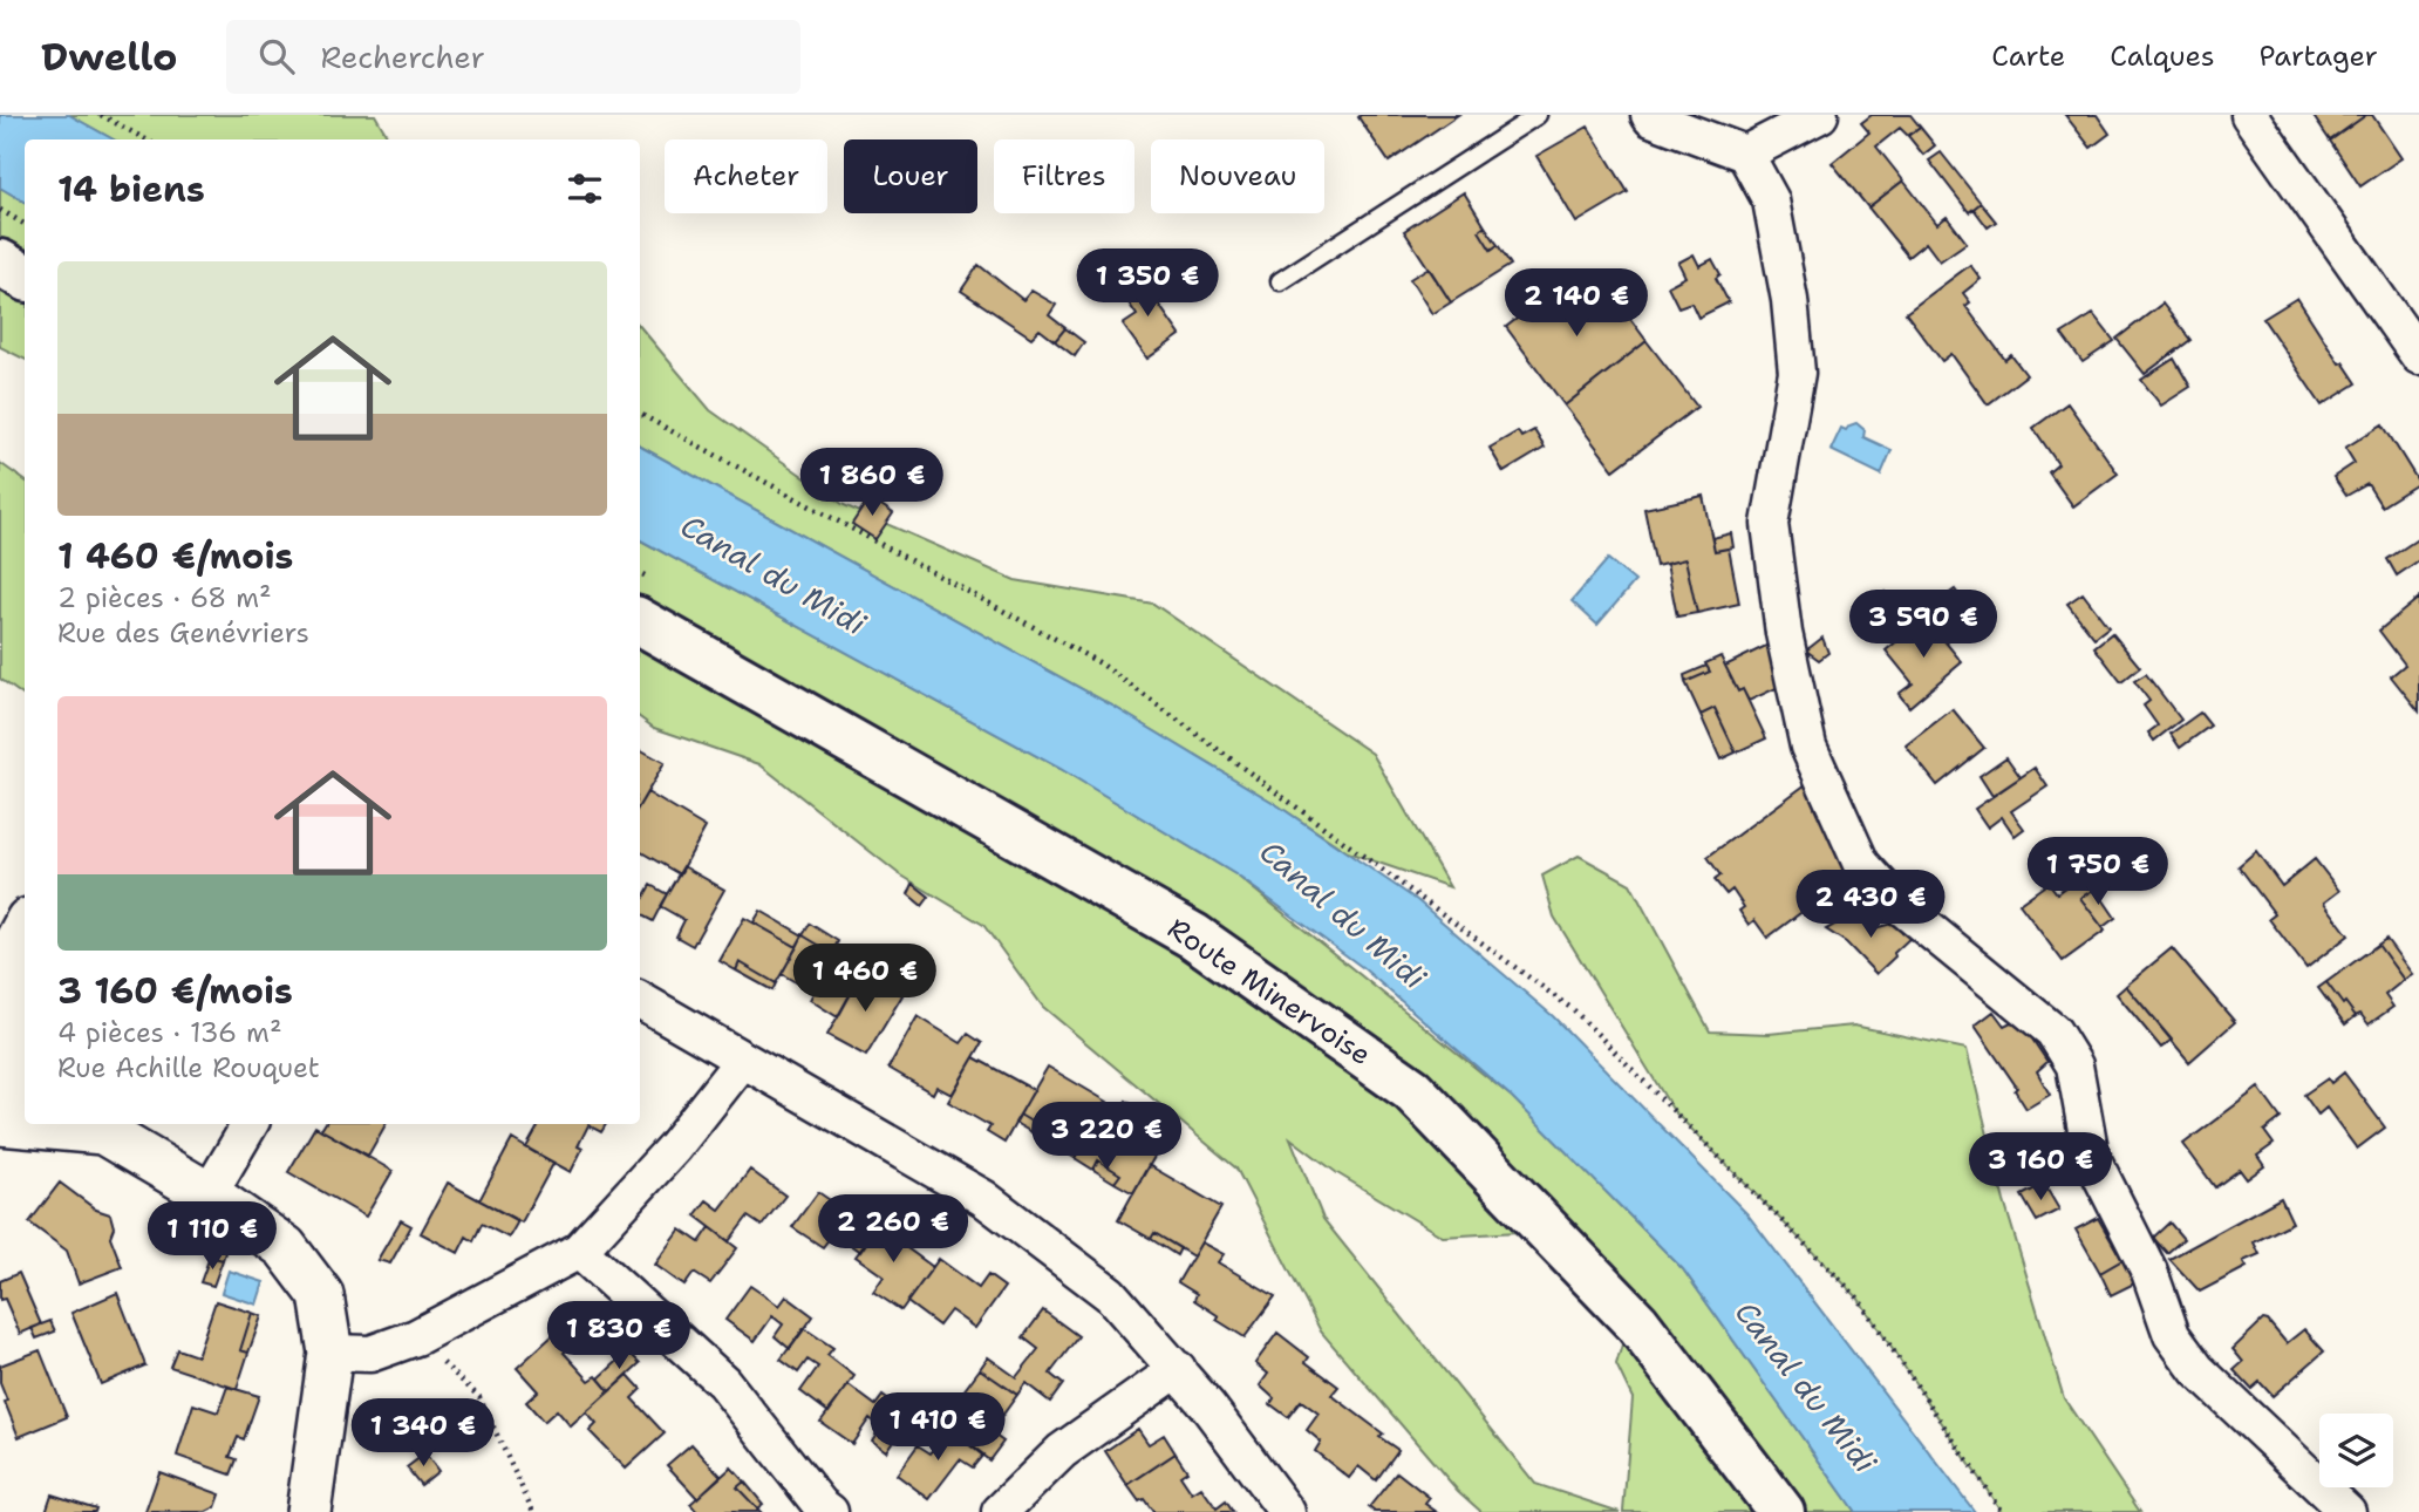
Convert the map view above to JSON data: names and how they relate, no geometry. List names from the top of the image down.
{
  "streets": {
    "main road": ["Route Minervoise"]
  },
  "water": ["Canal du Midi"],
  "page": {
    "header": "Dwello",
    "search": "Rechercher",
    "nav": ["Carte", "Calques", "Partager"],
    "chip": [
      "Acheter",
      "Louer",
      "Filtres",
      "Nouveau"
    ],
    "heading": "14 biens",
    "list": [
      {
        "name": "1 460 €/mois",
        "note": "2 pièces · 68 m² · Rue des Genévriers"
      },
      {
        "name": "3 160 €/mois",
        "note": "4 pièces · 136 m² · Rue Achille Rouquet"
      }
    ],
    "price": [
      "1 350 €",
      "2 140 €",
      "1 860 €",
      "3 590 €",
      "1 750 €",
      "2 430 €",
      "1 460 €",
      "3 220 €",
      "3 160 €",
      "2 260 €",
      "1 110 €",
      "1 830 €",
      "1 410 €",
      "1 340 €"
    ]
  }
}
